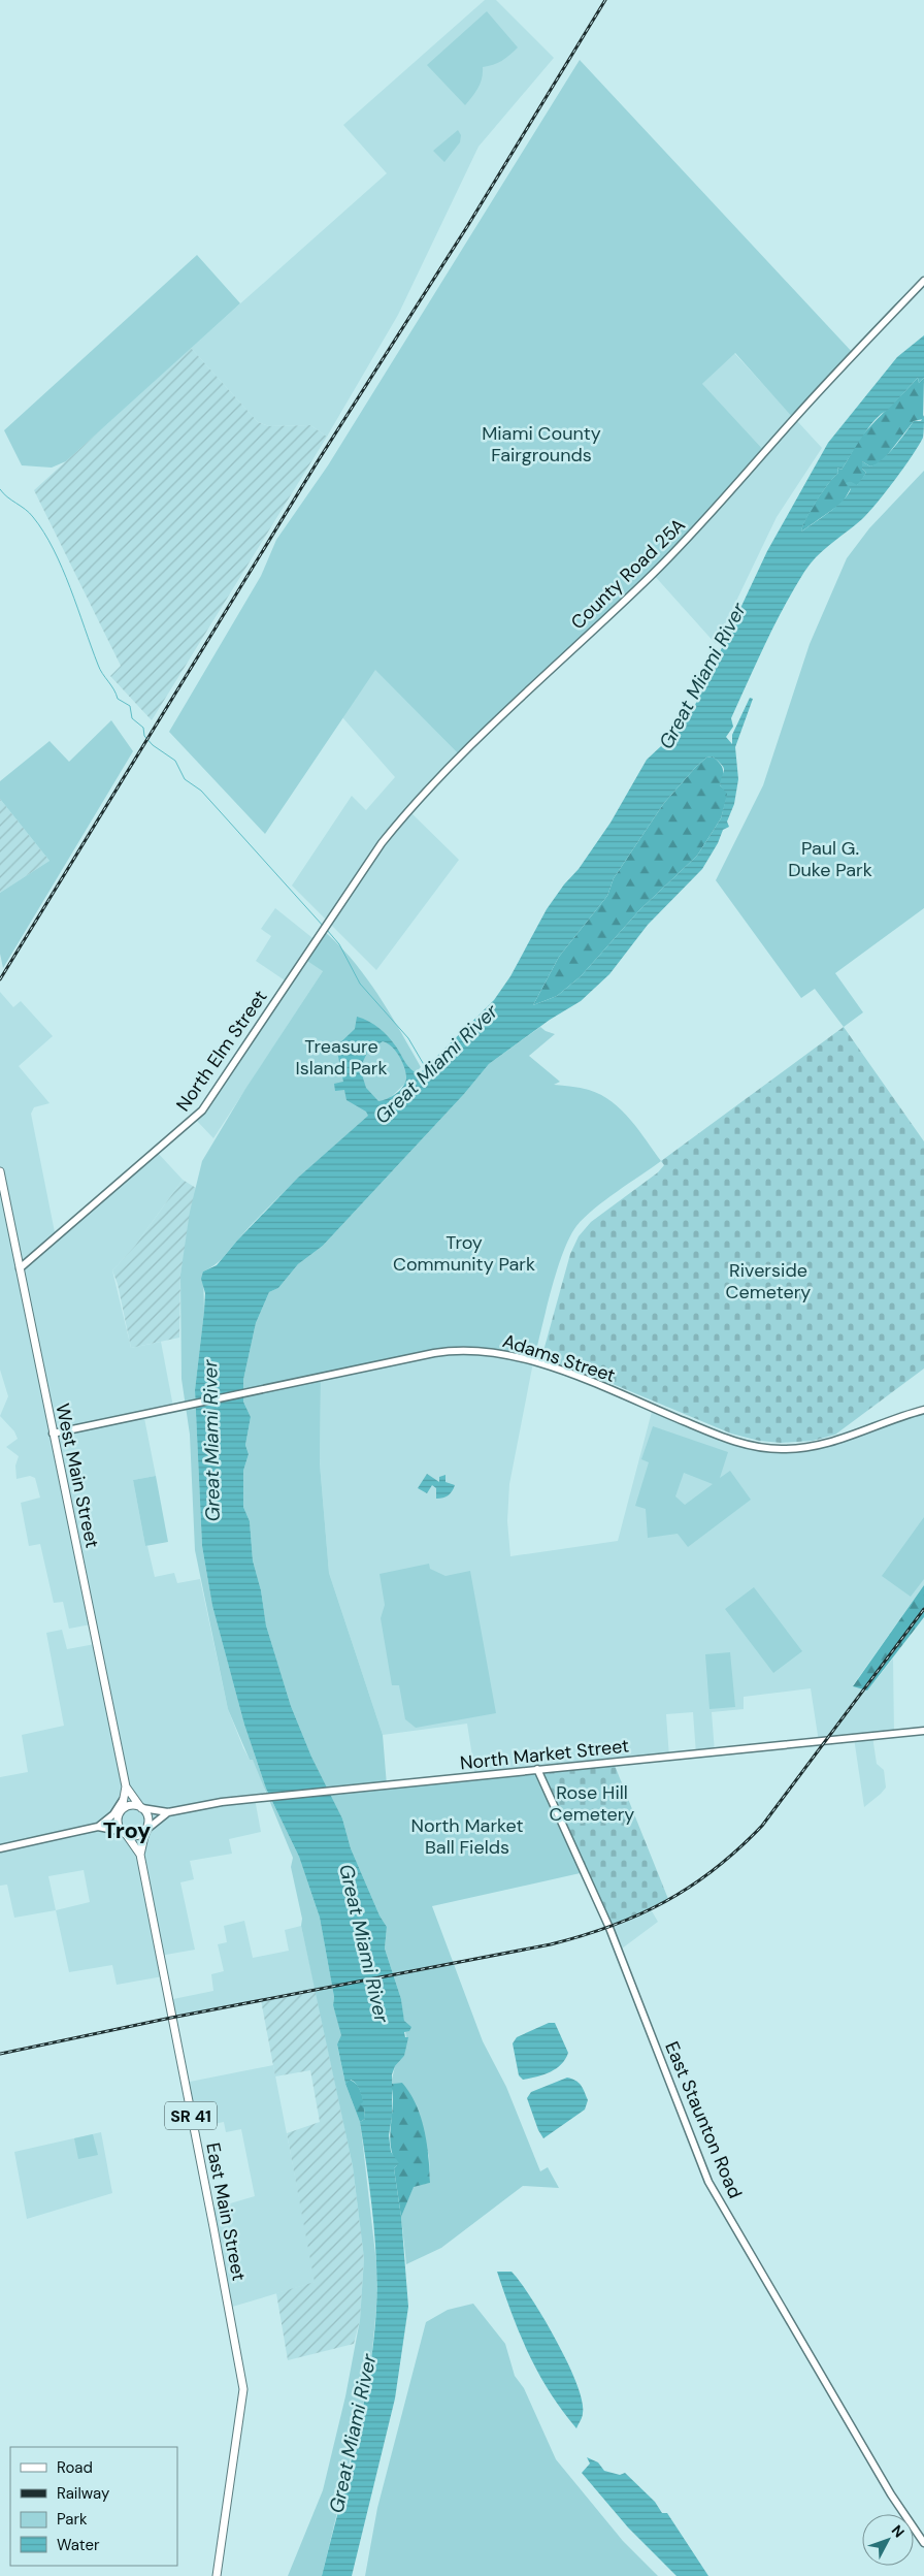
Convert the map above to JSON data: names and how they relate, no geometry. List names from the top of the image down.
{
  "streets": {
    "main road": [
      "County Road 25A",
      "North Elm Street",
      "Adams Street",
      "West Main Street",
      "North Market Street",
      "SR 41",
      "East Staunton Road",
      "East Main Street"
    ]
  },
  "crossings": [
    ["County Road 25A", "North Elm Street"],
    ["North Elm Street", "West Main Street"],
    ["Adams Street", "West Main Street"],
    ["North Market Street", "East Staunton Road"]
  ],
  "districts": ["Troy"],
  "water": ["Great Miami River"],
  "parks": [
    "Miami County Fairgrounds",
    "Paul G. Duke Park",
    "Treasure Island Park",
    "Troy Community Park",
    "Riverside Cemetery",
    "Rose Hill Cemetery",
    "North Market Ball Fields"
  ],
  "legend": [
    "Road",
    "Railway",
    "Park",
    "Water"
  ],
  "north": "top right"
}
